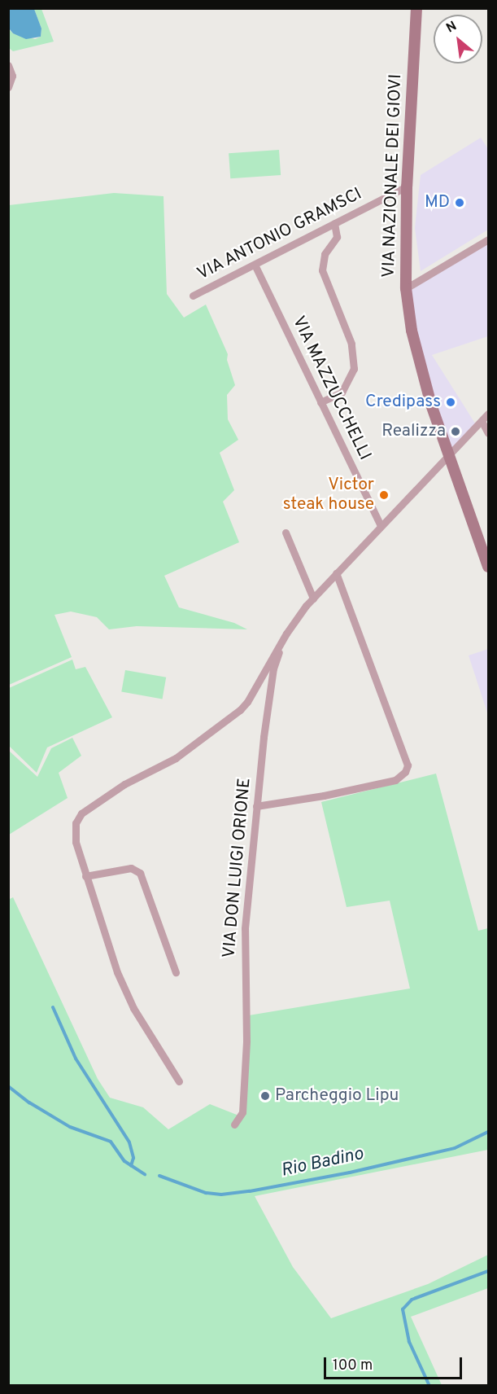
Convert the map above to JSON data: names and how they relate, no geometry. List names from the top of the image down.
{
  "streets": {
    "main road": ["VIA NAZIONALE DEI GIOVI"],
    "street": ["VIA ANTONIO GRAMSCI", "VIA MAZZUCCHELLI", "VIA DON LUIGI ORIONE"]
  },
  "crossings": [
    ["VIA NAZIONALE DEI GIOVI", "VIA ANTONIO GRAMSCI"],
    ["VIA ANTONIO GRAMSCI", "VIA MAZZUCCHELLI"]
  ],
  "water": ["Rio Badino"],
  "places": [
    "MD",
    "Credipass",
    "Realizza",
    "Victor steak house",
    "Parcheggio Lipu"
  ],
  "scale_bar": "100 m",
  "north": "top left"
}
